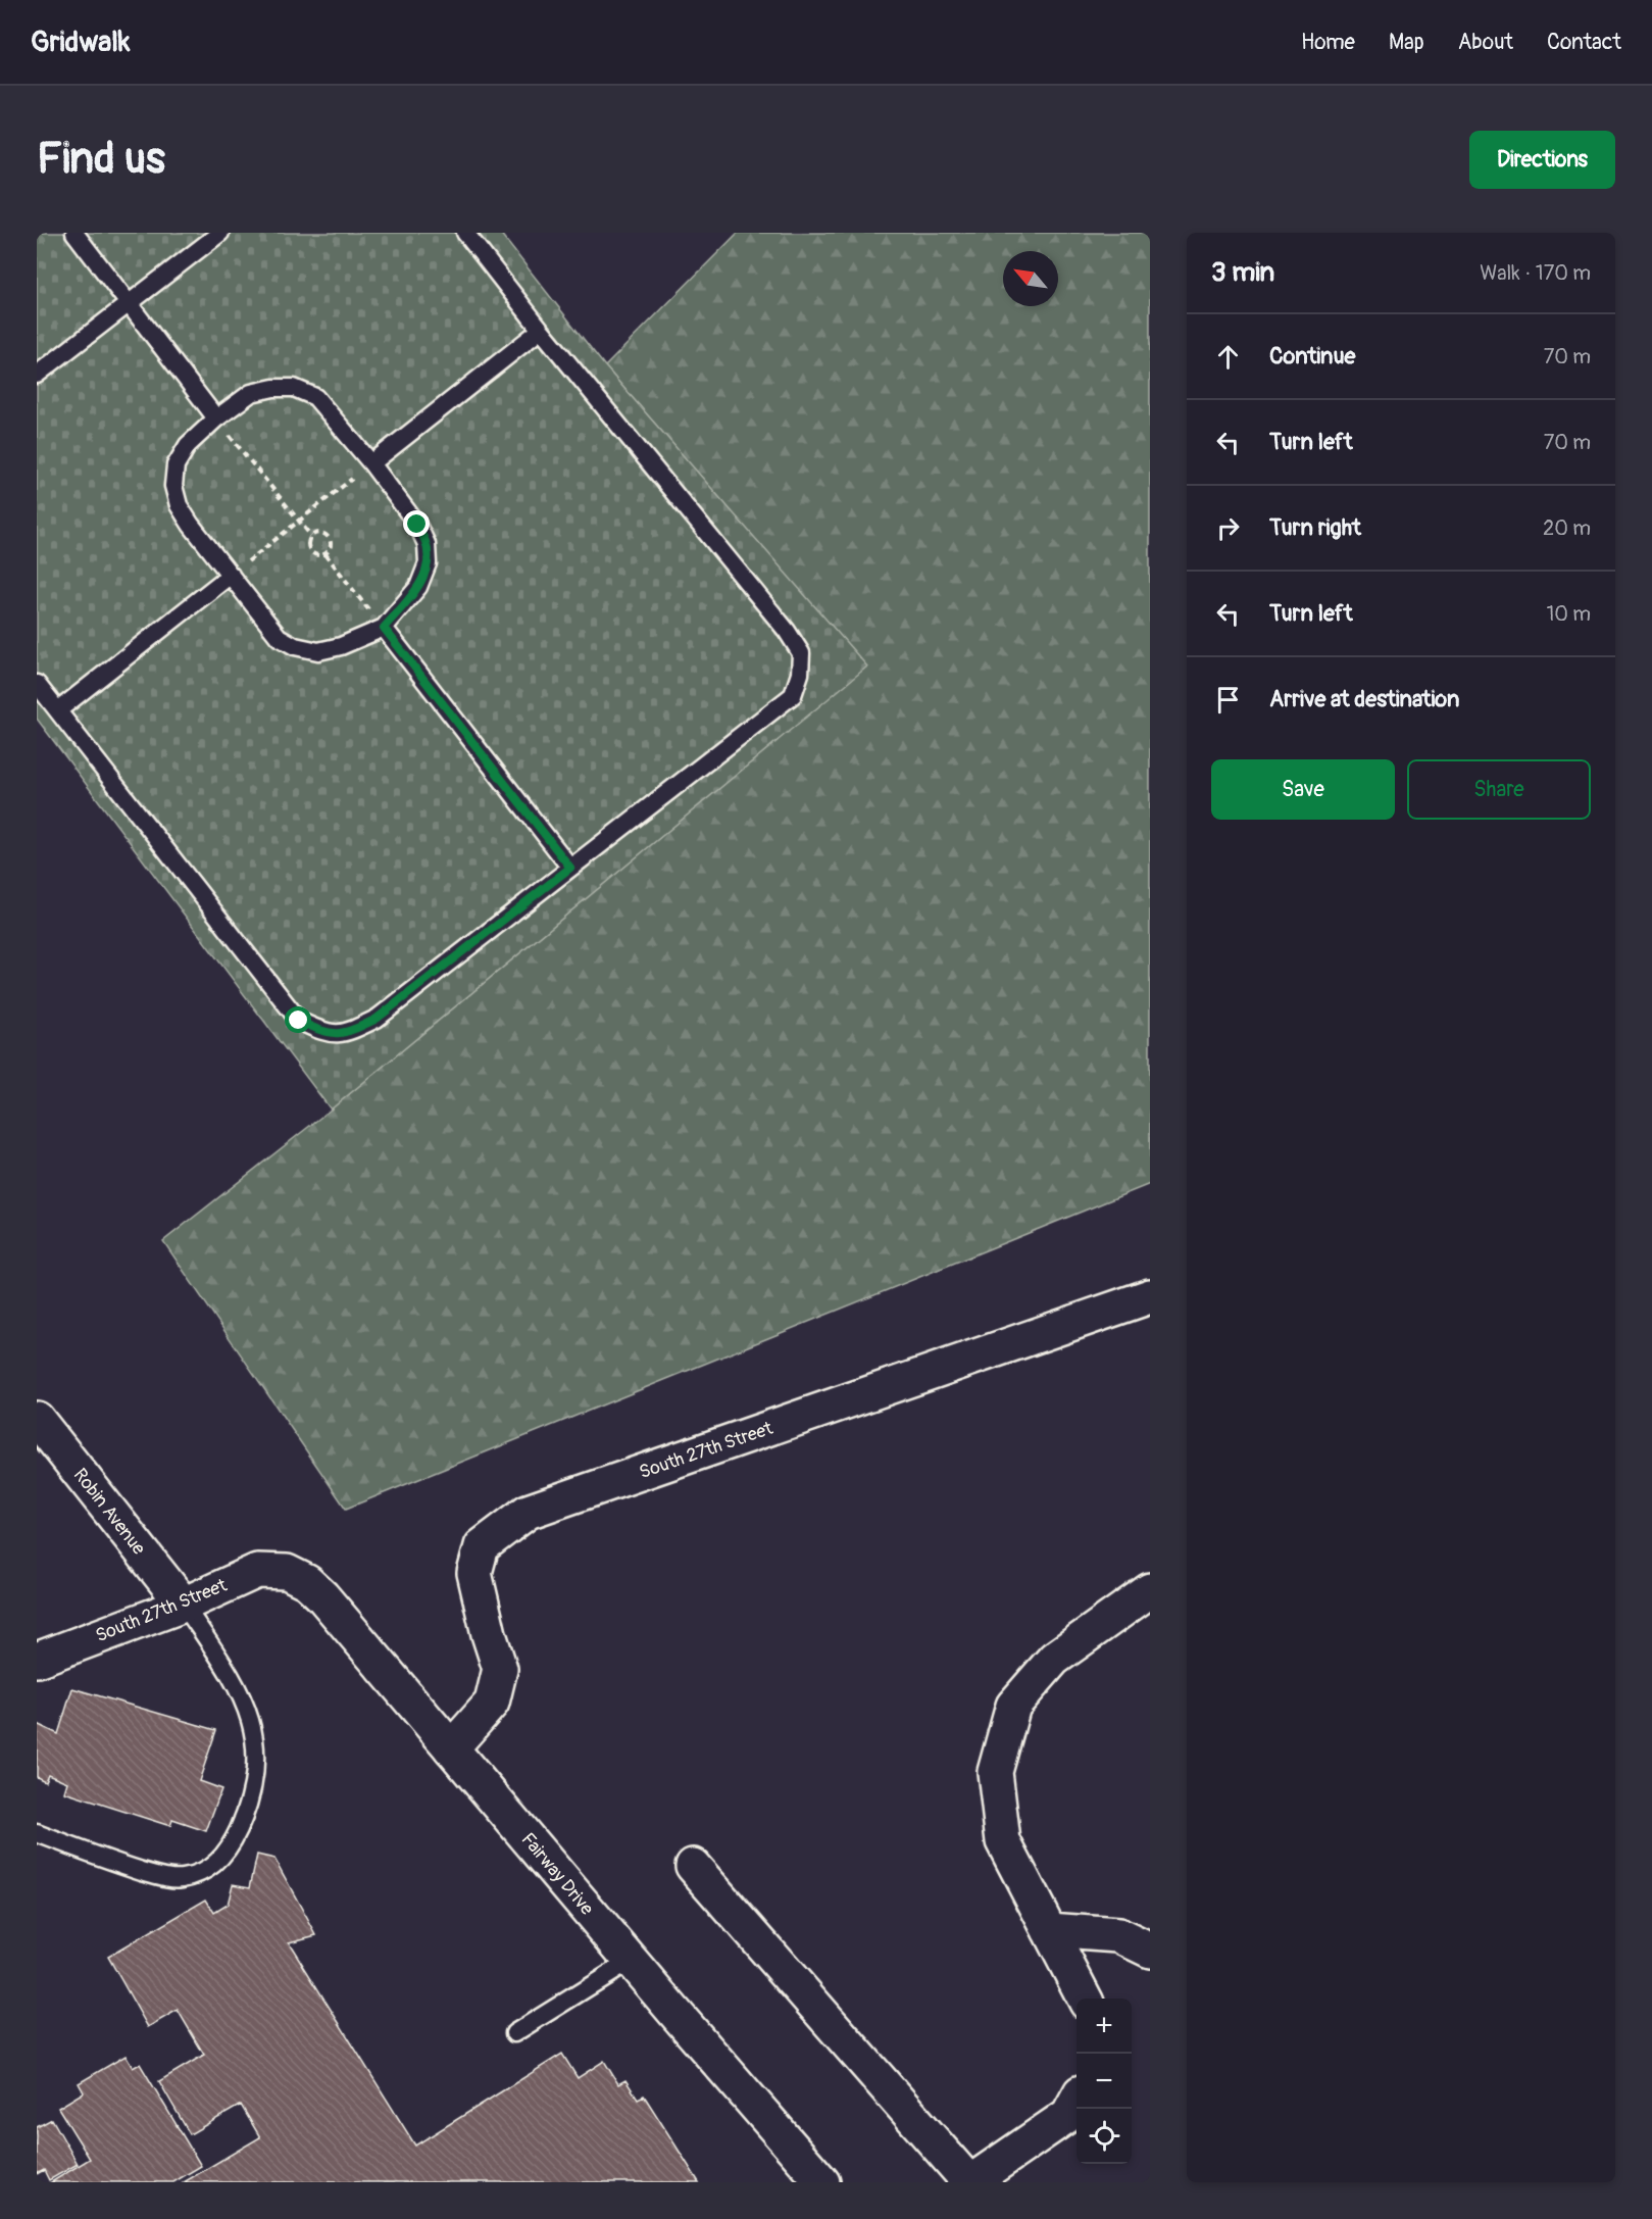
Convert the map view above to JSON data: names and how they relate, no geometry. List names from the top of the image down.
{
  "streets": {
    "street": ["South 27th Street", "Robin Avenue", "Fairway Drive"]
  },
  "crossings": [
    ["South 27th Street", "Robin Avenue"],
    ["South 27th Street", "Fairway Drive"]
  ],
  "north": "top left",
  "page": {
    "header": "Gridwalk",
    "nav": [
      "Home",
      "Map",
      "About",
      "Contact"
    ],
    "buttons": [
      "Directions",
      ["Save", "Share"]
    ],
    "title": "Find us",
    "heading": ["3 min", "Walk · 170 m"],
    "list": [
      ["Continue", "70 m"],
      ["Turn left", "70 m"],
      ["Turn right", "20 m"],
      ["Turn left", "10 m"],
      "Arrive at destination"
    ],
    "map_buttons": ["+", "−"]
  }
}
